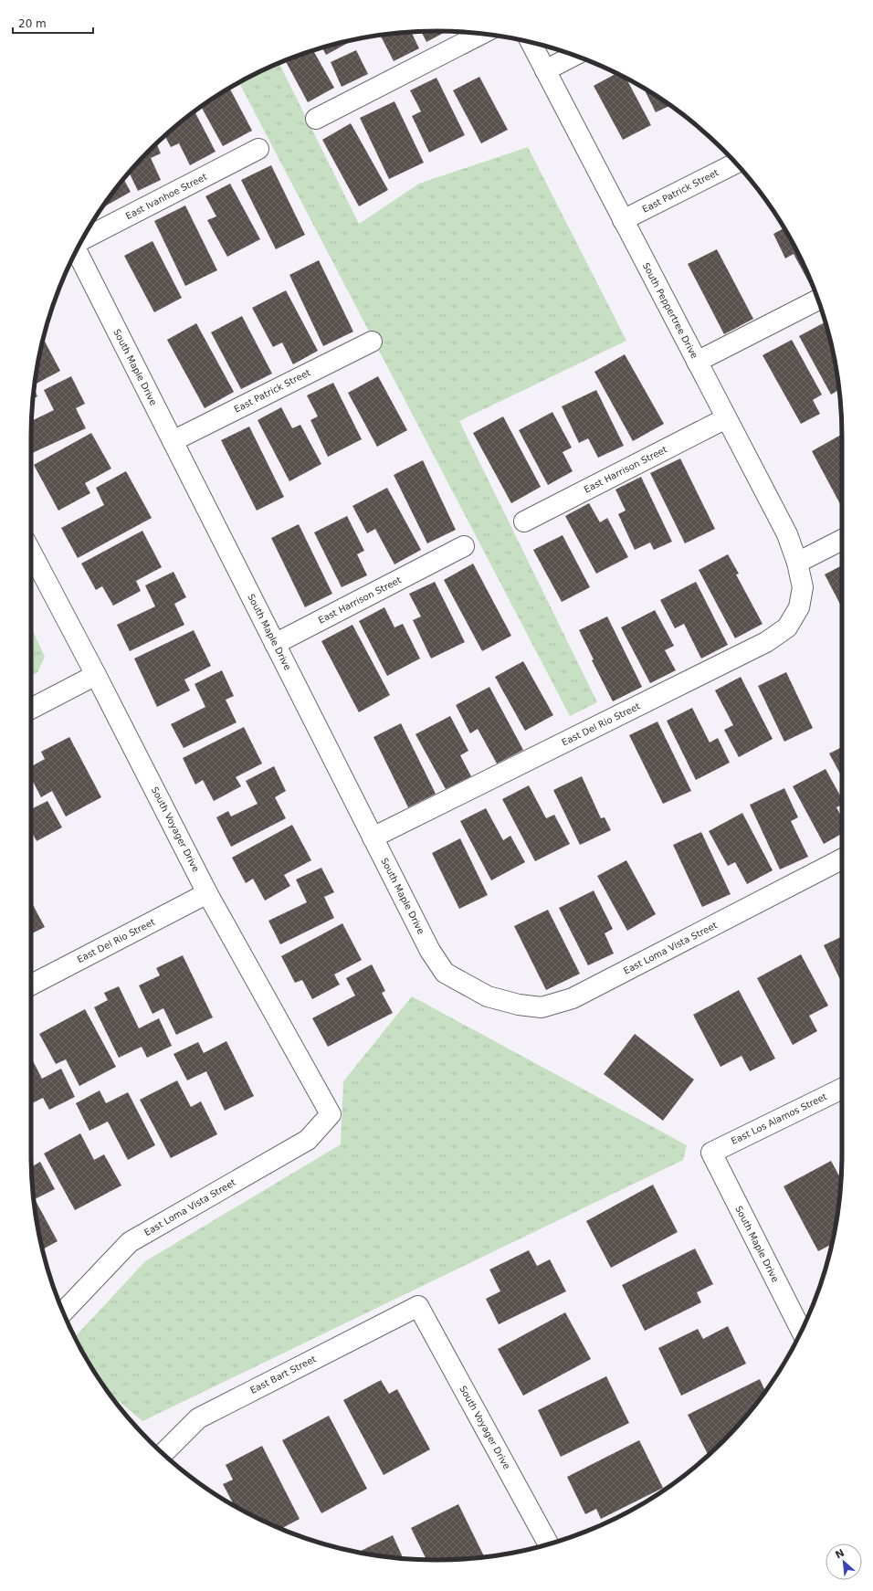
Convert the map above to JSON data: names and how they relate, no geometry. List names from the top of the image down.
{
  "streets": {
    "street": [
      "East Patrick Street",
      "East Ivanhoe Street",
      "South Peppertree Drive",
      "South Maple Drive",
      "East Harrison Street",
      "East Del Rio Street",
      "South Voyager Drive",
      "East Loma Vista Street",
      "East Los Alamos Street",
      "East Bart Street"
    ]
  },
  "crossings": [
    ["East Patrick Street", "South Peppertree Drive"],
    ["East Patrick Street", "South Maple Drive"],
    ["South Peppertree Drive", "East Harrison Street"],
    ["South Peppertree Drive", "East Del Rio Street"],
    ["South Maple Drive", "East Harrison Street"],
    ["South Maple Drive", "East Del Rio Street"],
    ["South Maple Drive", "East Loma Vista Street"],
    ["South Maple Drive", "East Los Alamos Street"],
    ["East Del Rio Street", "South Voyager Drive"],
    ["South Voyager Drive", "East Loma Vista Street"],
    ["South Voyager Drive", "East Bart Street"]
  ],
  "scale_bar": "20 m",
  "north": "top left"
}
